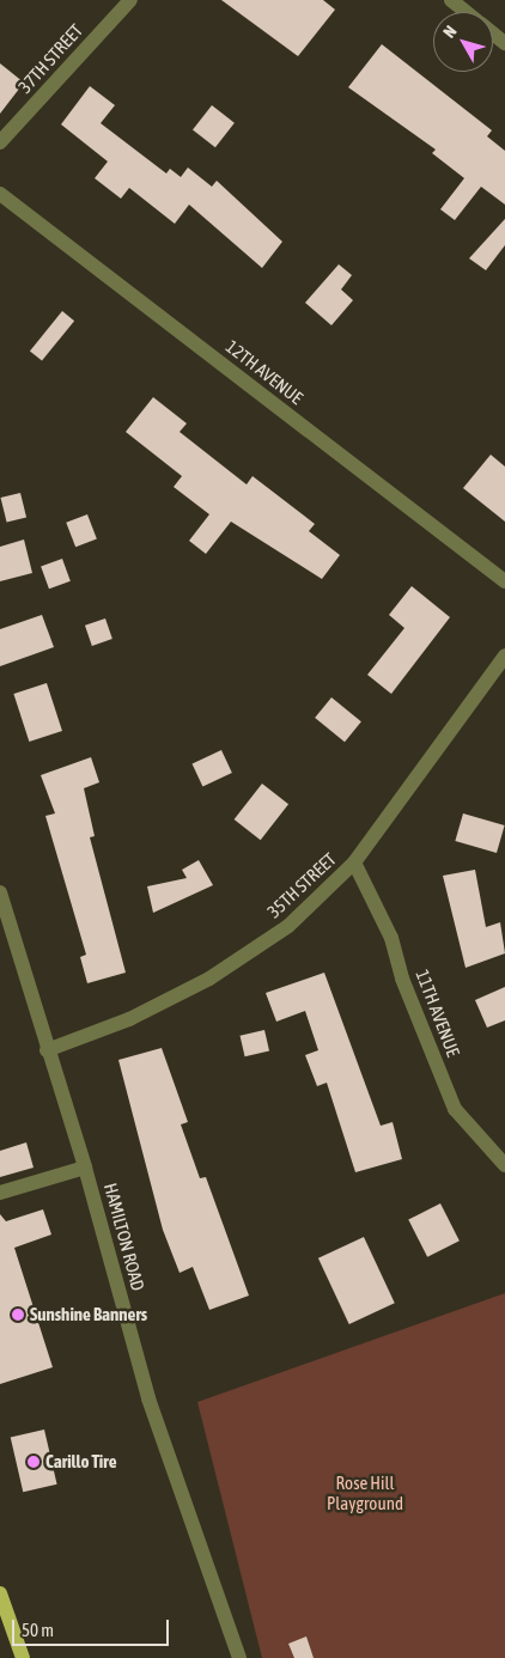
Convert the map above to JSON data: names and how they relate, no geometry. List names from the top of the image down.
{
  "streets": {
    "street": [
      "37TH STREET",
      "12TH AVENUE",
      "35TH STREET",
      "11TH AVENUE",
      "HAMILTON ROAD"
    ]
  },
  "crossings": [
    ["35TH STREET", "11TH AVENUE"],
    ["35TH STREET", "HAMILTON ROAD"]
  ],
  "parks": ["Rose Hill Playground"],
  "places": ["Sunshine Banners", "Carillo Tire"],
  "scale_bar": "50 m",
  "north": "top left"
}
